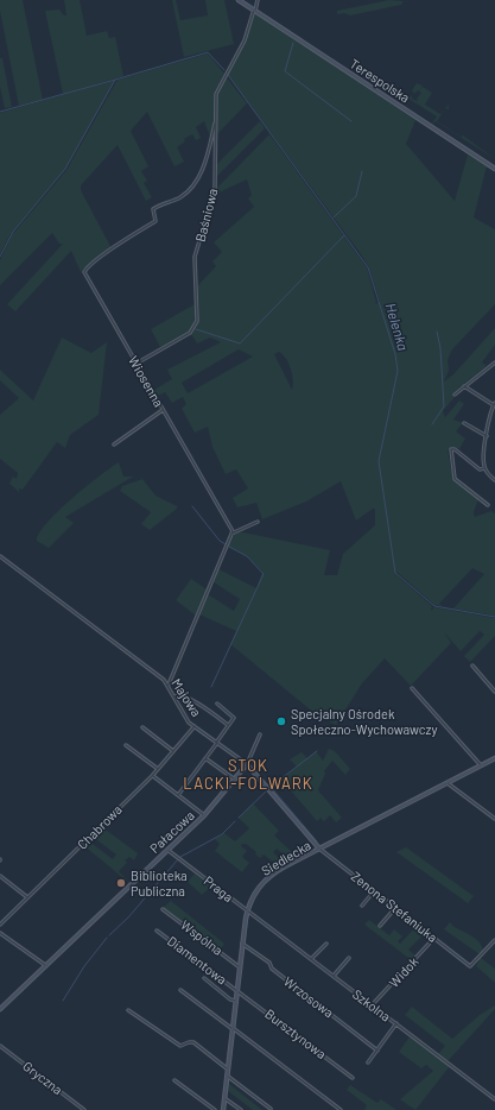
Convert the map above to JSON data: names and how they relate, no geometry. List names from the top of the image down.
{
  "streets": {
    "street": [
      "Terespolska",
      "Baśniowa",
      "Wiosenna",
      "Majowa",
      "Chabrowa",
      "Pałacowa",
      "Siedlecka",
      "Praga",
      "Zenona Stefaniuka",
      "Wspólna",
      "Diamentowa",
      "Widok",
      "Wrzosowa",
      "Szkolna",
      "Bursztynowa",
      "Gryczna"
    ]
  },
  "crossings": [
    ["Terespolska", "Baśniowa"],
    ["Baśniowa", "Wiosenna"],
    ["Majowa", "Chabrowa"],
    ["Majowa", "Pałacowa"],
    ["Majowa", "Siedlecka"],
    ["Majowa", "Zenona Stefaniuka"],
    ["Pałacowa", "Praga"],
    ["Siedlecka", "Praga"],
    ["Siedlecka", "Zenona Stefaniuka"],
    ["Siedlecka", "Wspólna"],
    ["Siedlecka", "Diamentowa"],
    ["Siedlecka", "Wrzosowa"],
    ["Siedlecka", "Szkolna"],
    ["Siedlecka", "Bursztynowa"],
    ["Praga", "Szkolna"],
    ["Zenona Stefaniuka", "Widok"],
    ["Diamentowa", "Bursztynowa"],
    ["Widok", "Szkolna"]
  ],
  "districts": ["STOK LACKI-FOLWARK"],
  "water": ["Helenka"],
  "places": ["Specjalny Ośrodek Społeczno-Wychowawczy", "Biblioteka Publiczna"]
}
